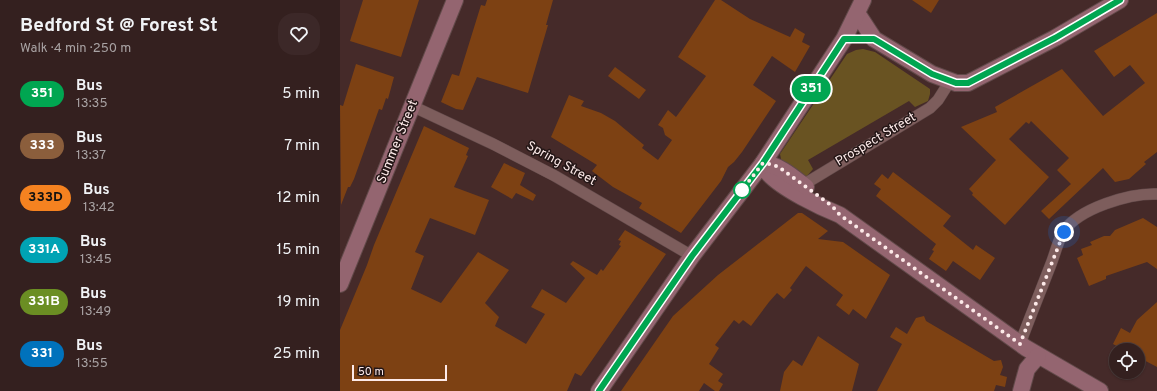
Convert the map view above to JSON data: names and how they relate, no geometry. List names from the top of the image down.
{
  "streets": {
    "main road": ["Summer Street"],
    "street": ["Prospect Street", "Spring Street"]
  },
  "crossings": [
    ["Summer Street", "Spring Street"]
  ],
  "lines": ["bus line 351"],
  "scale_bar": "50 m",
  "page": {
    "heading": ["Bedford St @ Forest St", "Walk · 4 min · 250 m"],
    "on_map": "351",
    "list": [
      {
        "mark": "351",
        "name": "Bus",
        "note": "13:35",
        "value": "5 min"
      },
      {
        "mark": "333",
        "name": "Bus",
        "note": "13:37",
        "value": "7 min"
      },
      {
        "mark": "333D",
        "name": "Bus",
        "note": "13:42",
        "value": "12 min"
      },
      {
        "mark": "331A",
        "name": "Bus",
        "note": "13:45",
        "value": "15 min"
      },
      {
        "mark": "331B",
        "name": "Bus",
        "note": "13:49",
        "value": "19 min"
      },
      {
        "mark": "331",
        "name": "Bus",
        "note": "13:55",
        "value": "25 min"
      }
    ],
    "scale": "50 m"
  }
}
